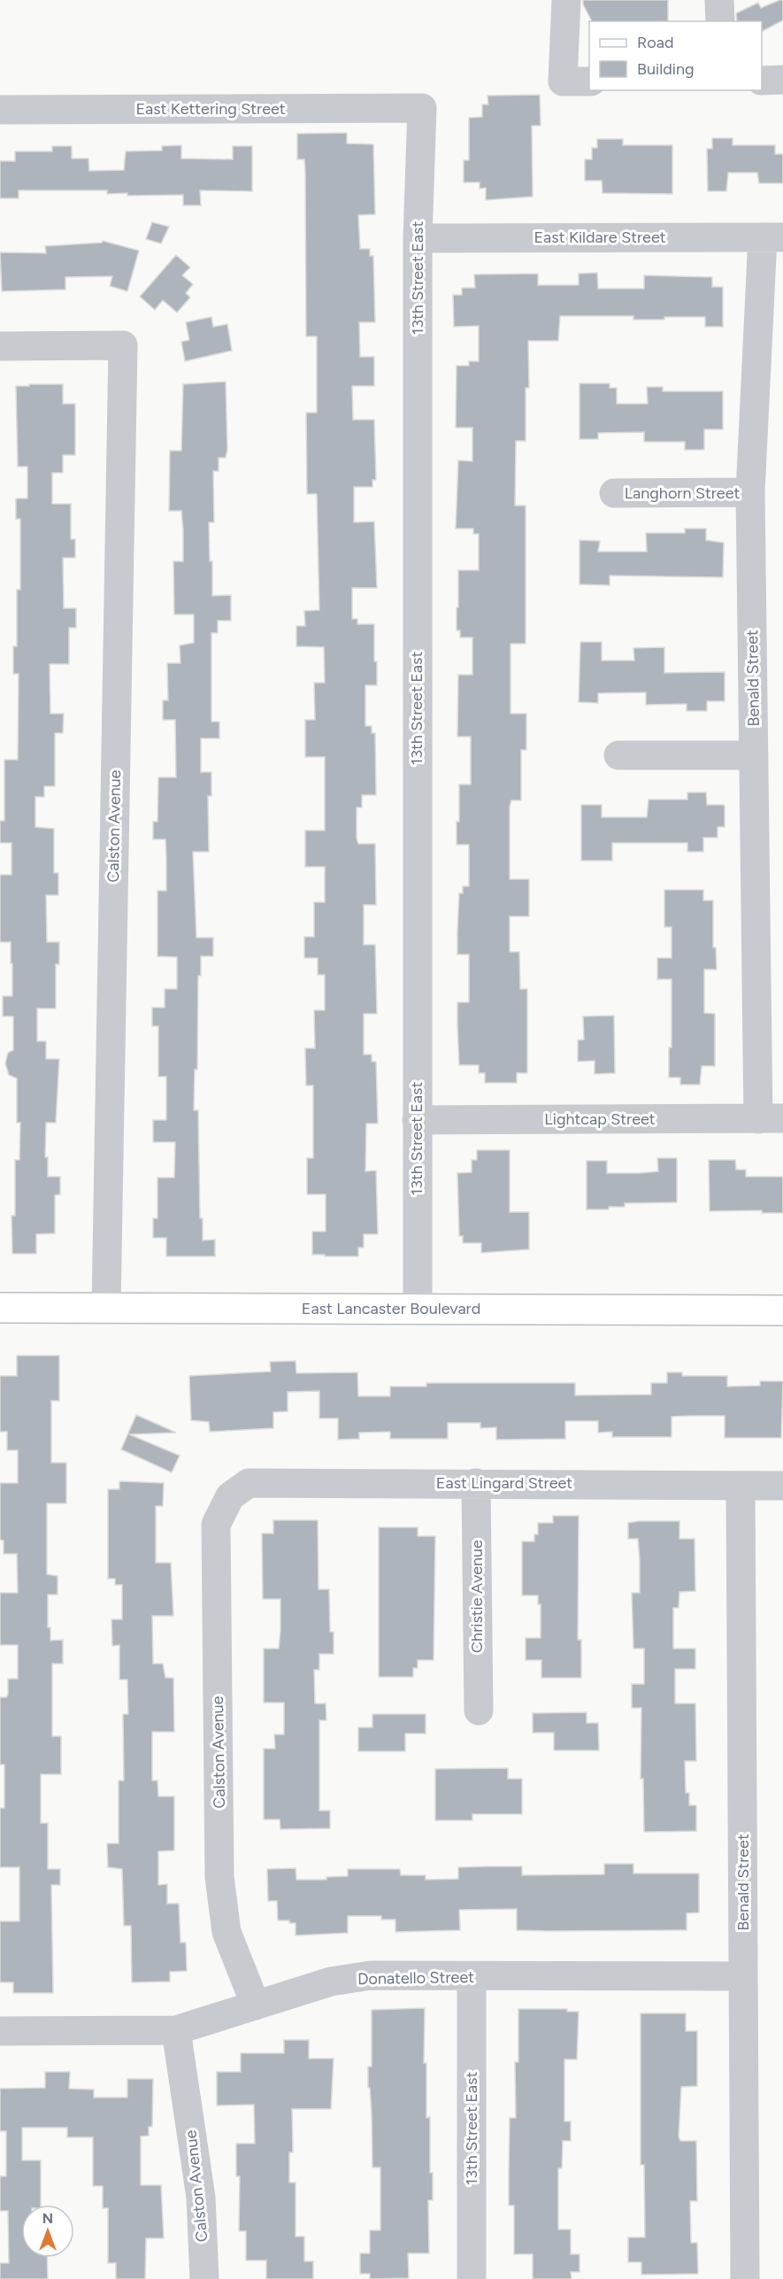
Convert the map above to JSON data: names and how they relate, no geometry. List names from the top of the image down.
{
  "streets": {
    "main road": ["East Lancaster Boulevard"],
    "street": [
      "East Kettering Street",
      "East Kildare Street",
      "13th Street East",
      "Langhorn Street",
      "Benald Street",
      "Calston Avenue",
      "Lightcap Street",
      "East Lingard Street",
      "Christie Avenue",
      "Donatello Street"
    ]
  },
  "crossings": [
    ["East Kettering Street", "13th Street East"],
    ["East Kildare Street", "13th Street East"],
    ["East Kildare Street", "Benald Street"],
    ["13th Street East", "Lightcap Street"],
    ["13th Street East", "East Lancaster Boulevard"],
    ["13th Street East", "Donatello Street"],
    ["Langhorn Street", "Benald Street"],
    ["Benald Street", "Lightcap Street"],
    ["Benald Street", "East Lingard Street"],
    ["Benald Street", "Donatello Street"],
    ["Calston Avenue", "East Lancaster Boulevard"],
    ["Calston Avenue", "East Lingard Street"],
    ["Calston Avenue", "Donatello Street"],
    ["East Lingard Street", "Christie Avenue"]
  ],
  "legend": ["Road", "Building"],
  "north": "top"
}
